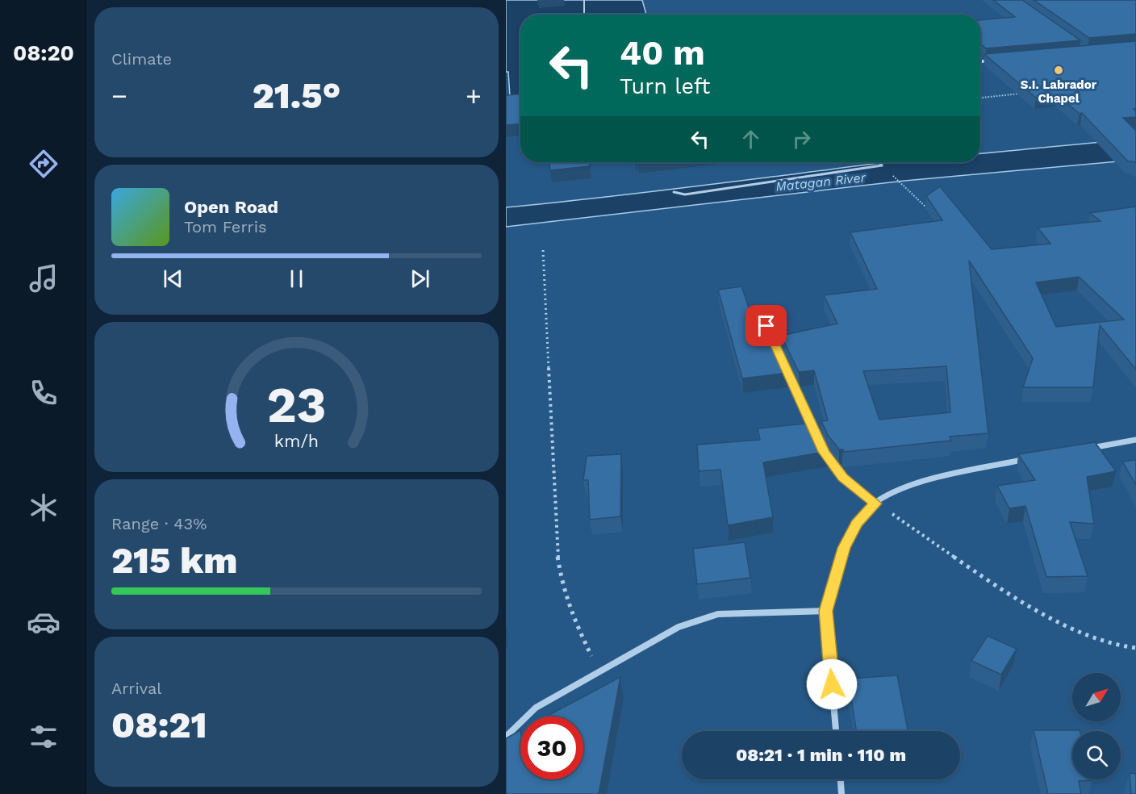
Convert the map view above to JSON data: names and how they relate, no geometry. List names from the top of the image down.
{
  "water": ["Matagan River"],
  "places": ["S.I. Labrador Chapel"],
  "north": "top right",
  "page": {
    "tabs": "08:20",
    "tile": [
      "Climate",
      ["Range · 43%", "215 km"],
      ["Arrival", "08:21"]
    ],
    "turn": ["40 m", "Turn left"],
    "heat": ["−", "21.5°", "+"],
    "song": ["Open Road", "Tom Ferris"],
    "limit": "30",
    "trip": "08:21 · 1 min · 110 m",
    "gauge": ["23", "km/h"]
  }
}
